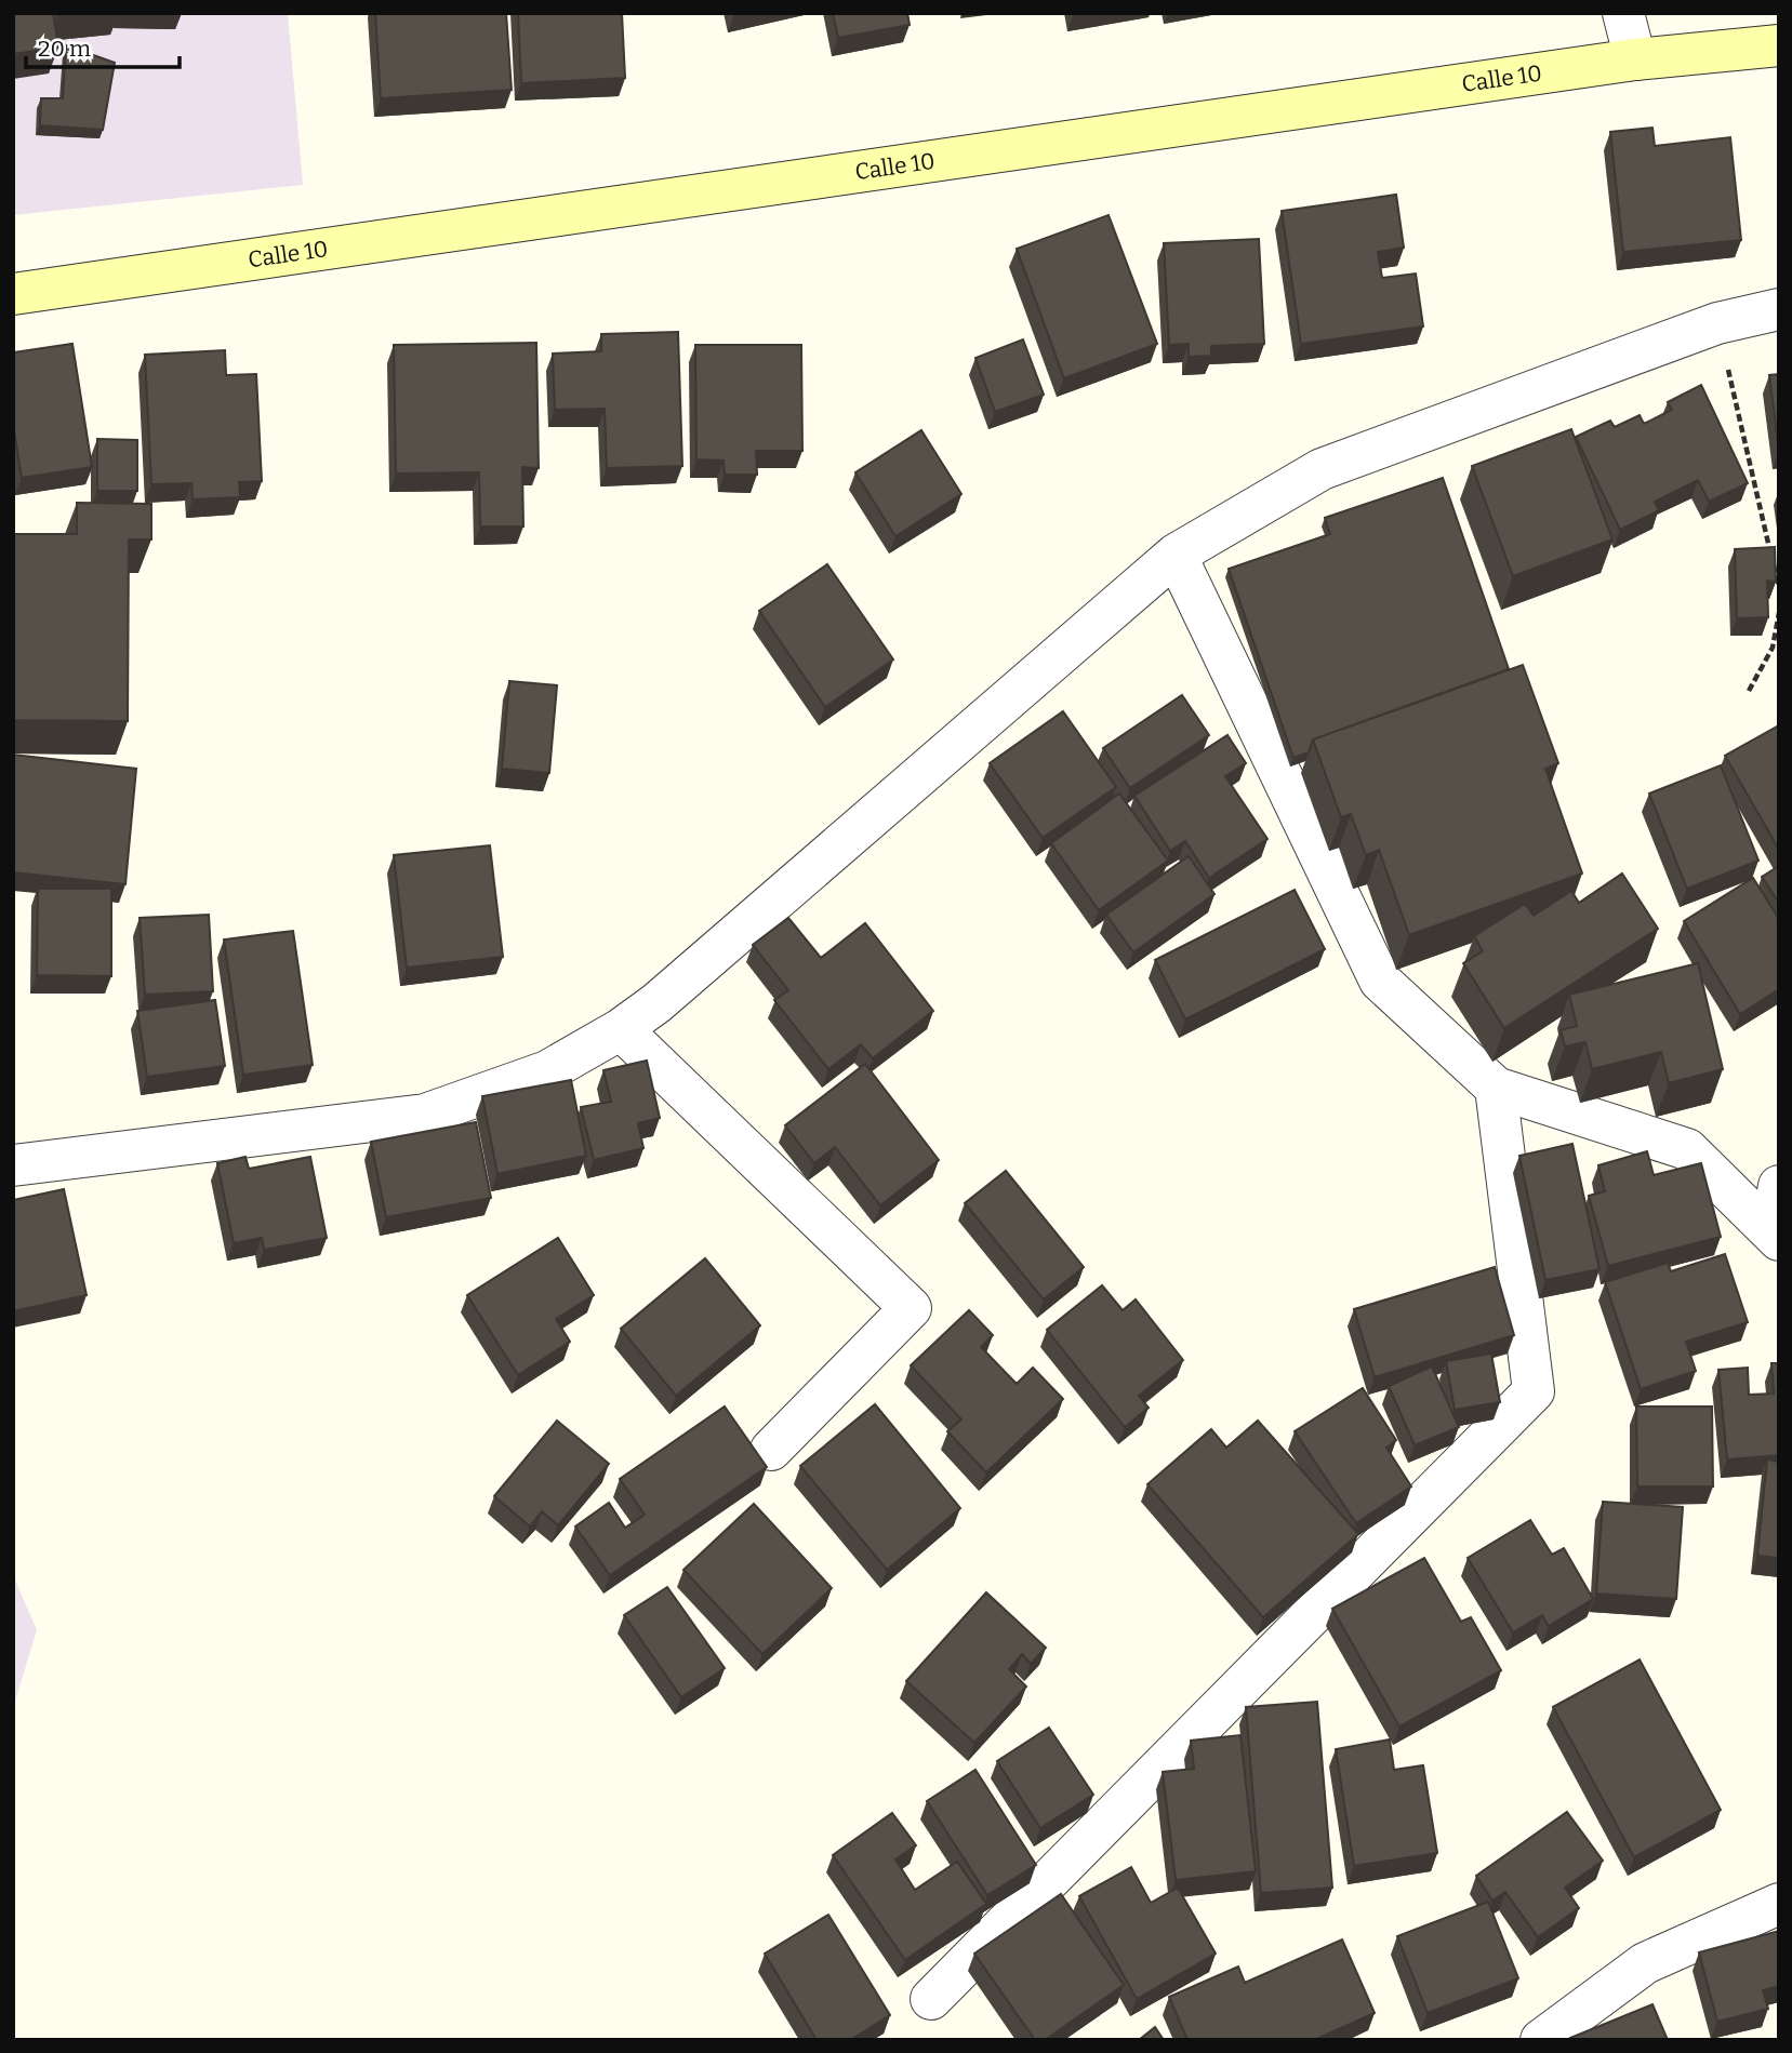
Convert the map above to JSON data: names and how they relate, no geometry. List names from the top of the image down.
{
  "streets": {
    "main road": ["Calle 10"]
  },
  "scale_bar": "20 m"
}
